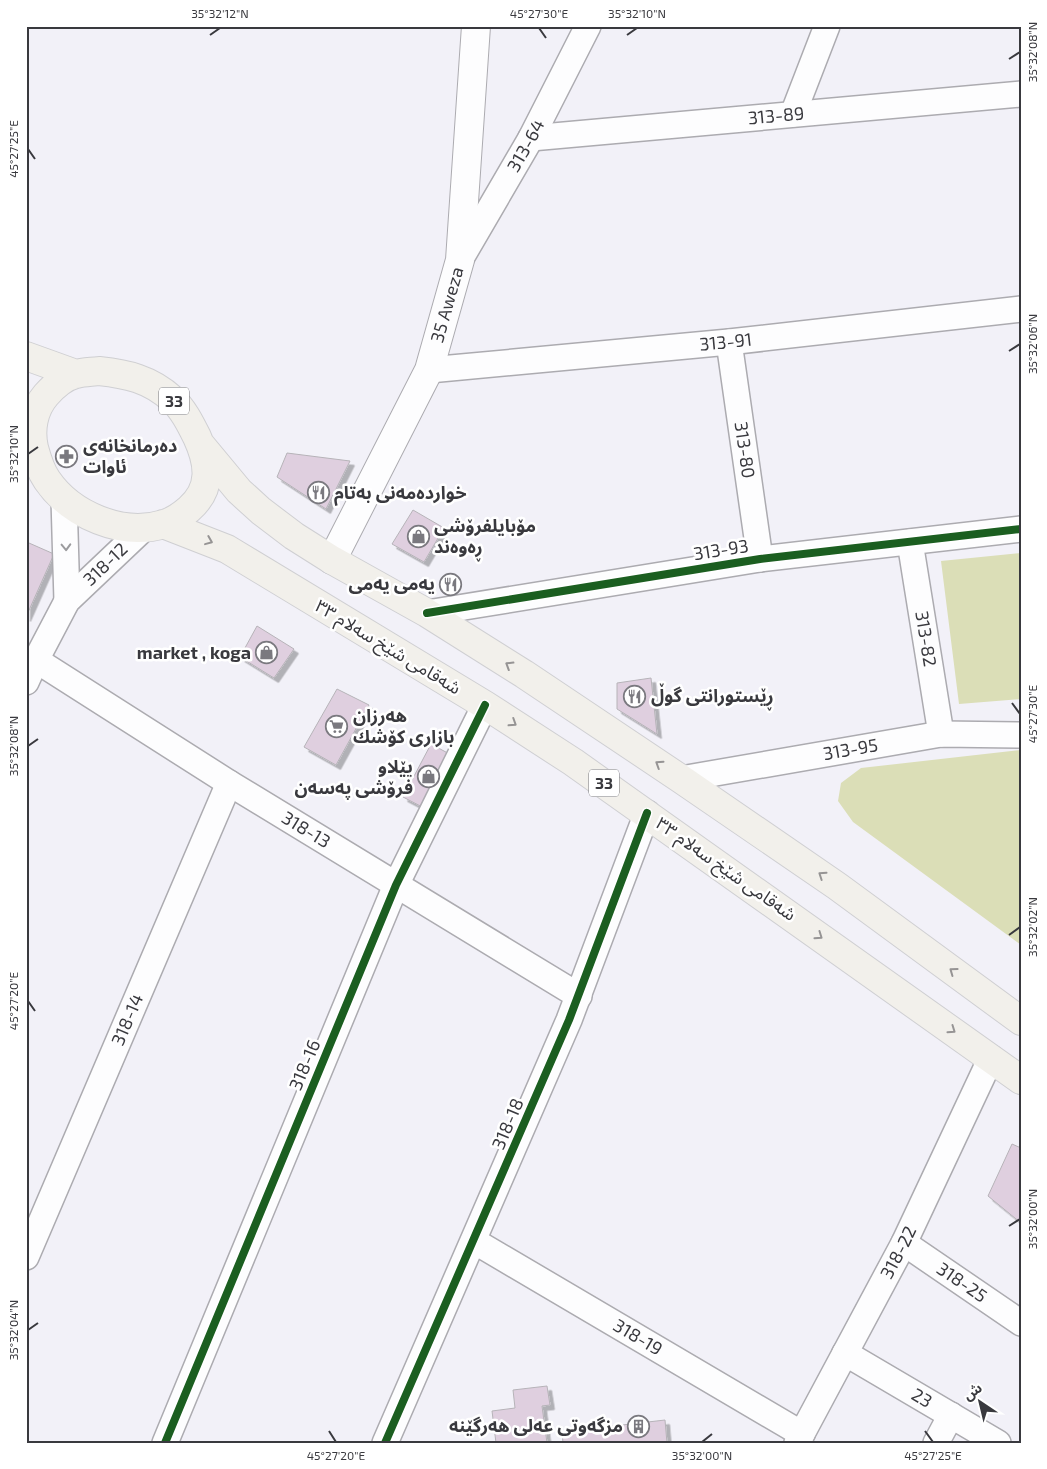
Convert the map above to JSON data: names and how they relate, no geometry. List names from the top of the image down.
{
  "streets": {
    "main road": ["33", "شەقامی شێخ سەلام ٣٣"],
    "street": [
      "313-89",
      "313-64",
      "35 Aweza",
      "313-91",
      "313-80",
      "313-93",
      "318-12",
      "313-82",
      "313-95",
      "318-13",
      "318-14",
      "318-16",
      "318-18",
      "318-22",
      "318-25",
      "318-19",
      "23"
    ]
  },
  "crossings": [
    ["313-89", "313-64"],
    ["313-64", "35 Aweza"],
    ["35 Aweza", "313-91"],
    ["35 Aweza", "شەقامی شێخ سەلام ٣٣"],
    ["313-91", "313-80"],
    ["313-80", "313-93"],
    ["313-93", "313-82"],
    ["313-93", "شەقامی شێخ سەلام ٣٣"],
    ["318-12", "شەقامی شێخ سەلام ٣٣"],
    ["318-12", "318-13"],
    ["313-82", "313-95"],
    ["شەقامی شێخ سەلام ٣٣", "313-95"],
    ["شەقامی شێخ سەلام ٣٣", "318-16"],
    ["شەقامی شێخ سەلام ٣٣", "318-18"],
    ["شەقامی شێخ سەلام ٣٣", "318-22"],
    ["318-13", "318-14"],
    ["318-13", "318-16"],
    ["318-13", "318-18"],
    ["318-18", "318-19"],
    ["318-22", "318-25"],
    ["318-22", "318-19"],
    ["318-22", "23"]
  ],
  "places": {
    "pharmacy": ["دەرمانخانەی ئاوات"],
    "restaurant": ["خواردەمەنی بەتام", "یەمی یەمی", "ڕێستورانتی گوڵ"],
    "shop": ["مۆبایلفرۆشی ڕەوەند", "market , koga", "پێلاو فرۆشی پەسەن"],
    "supermarket": ["هەرزان بازاری کۆشك"],
    "building": ["مزگەوتی عەلی هەرگێنە"]
  },
  "north": "top left",
  "coordinates": [
    "35°32'12\"N",
    "45°27'30\"E",
    "35°32'10\"N",
    "35°32'08\"N",
    "45°27'25\"E",
    "35°32'06\"N",
    "35°32'02\"N",
    "45°27'20\"E",
    "35°32'00\"N",
    "35°32'04\"N"
  ]
}
